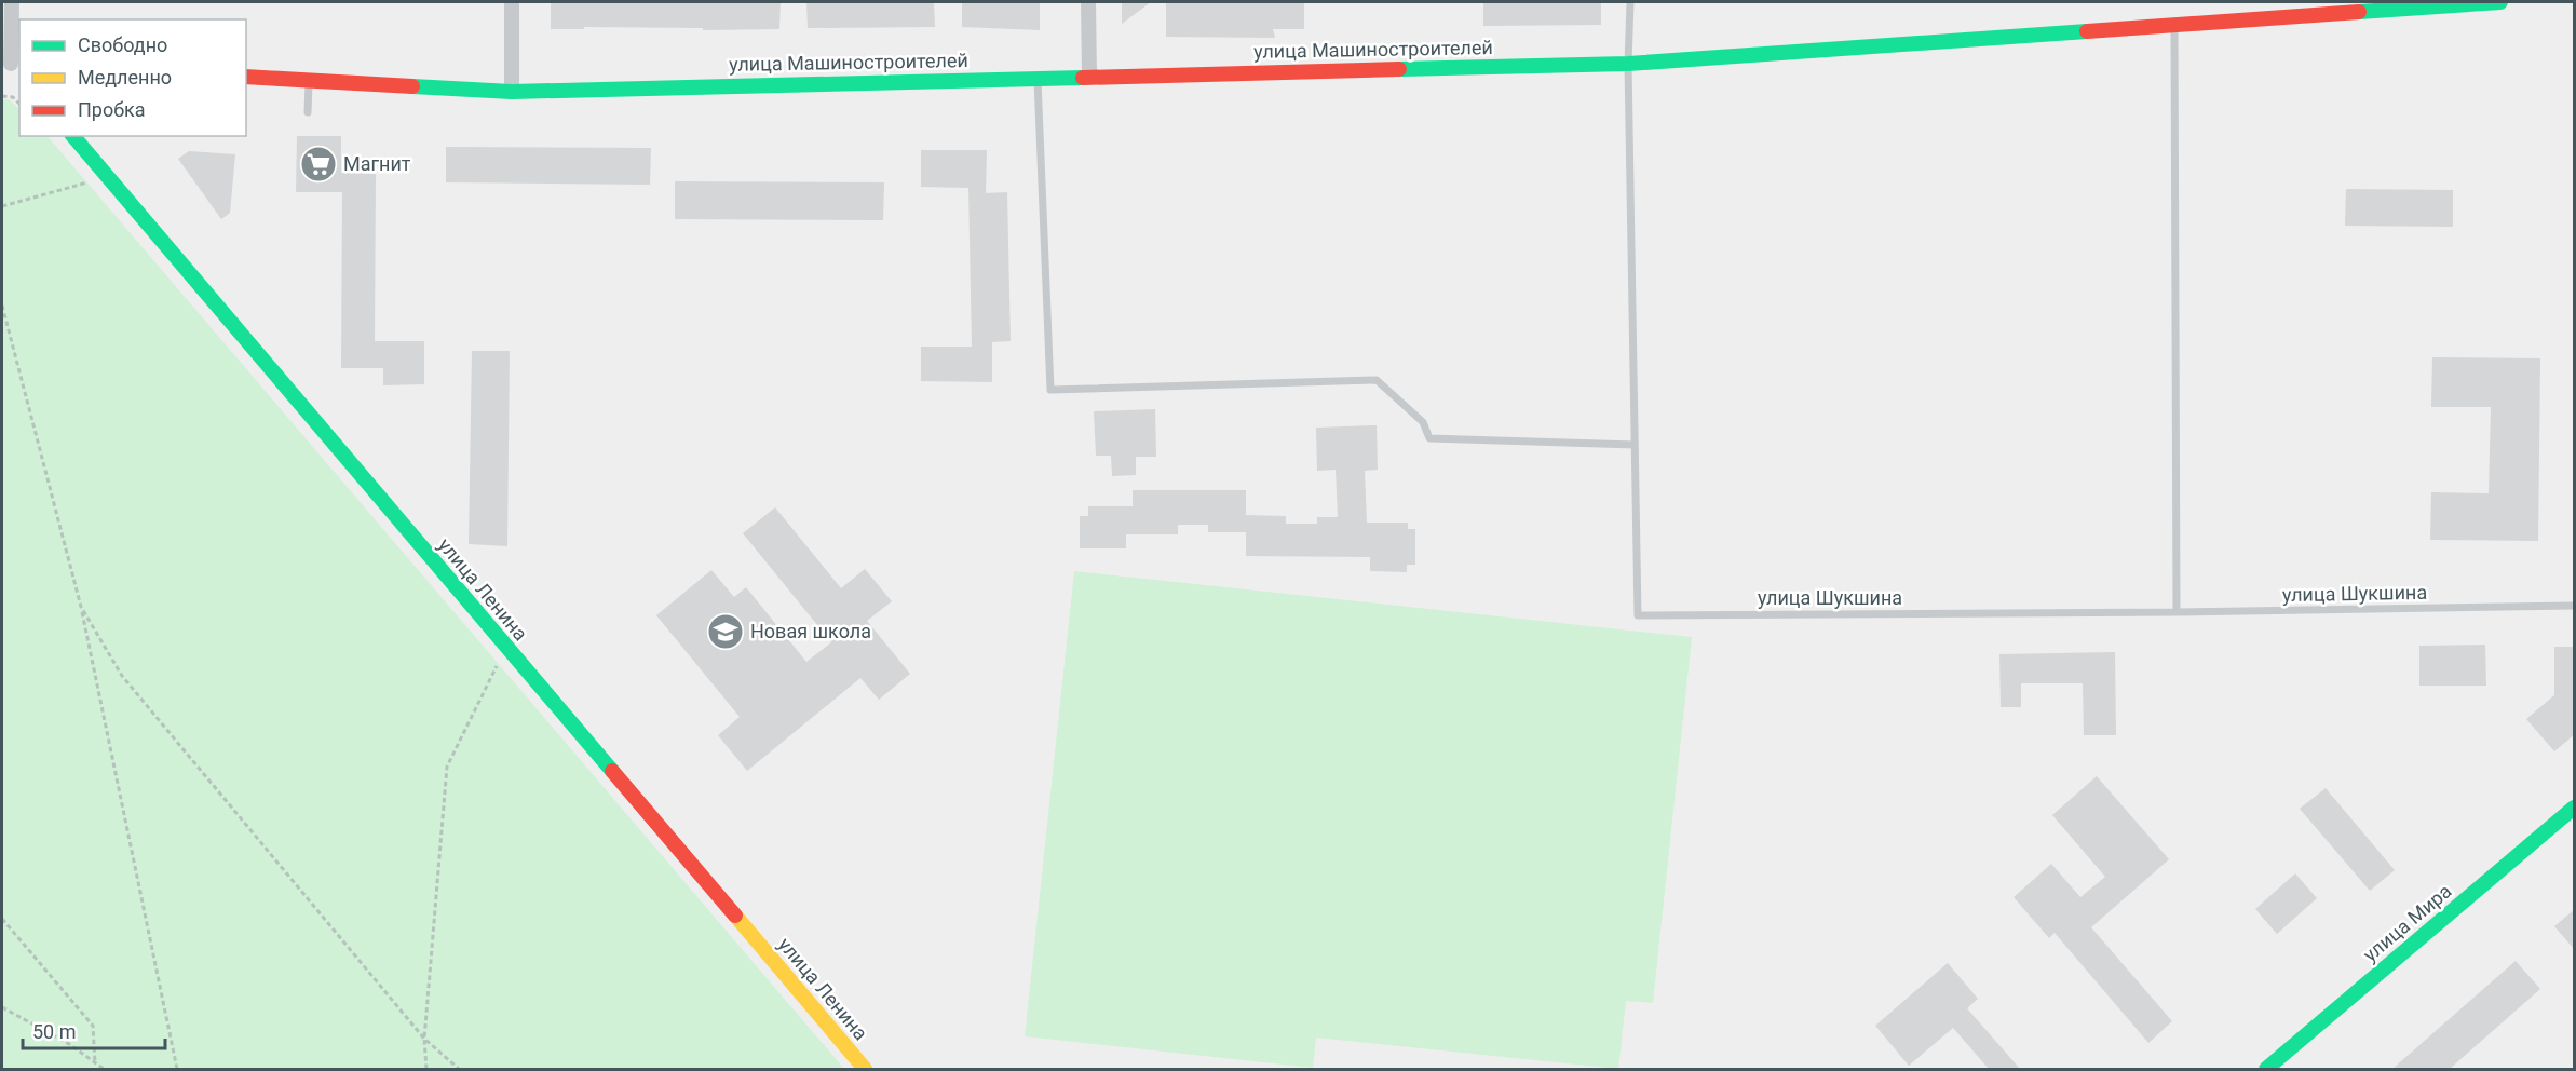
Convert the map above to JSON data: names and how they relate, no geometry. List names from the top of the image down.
{
  "streets": {
    "street": ["улица Машиностроителей", "улица Ленина", "улица Мира"],
    "lane": ["улица Шукшина"]
  },
  "crossings": [
    ["улица Машиностроителей", "улица Шукшина"]
  ],
  "places": {
    "supermarket": ["Магнит"],
    "school or university": ["Новая школа"]
  },
  "legend": ["Свободно", "Медленно", "Пробка"],
  "scale_bar": "50 m"
}
